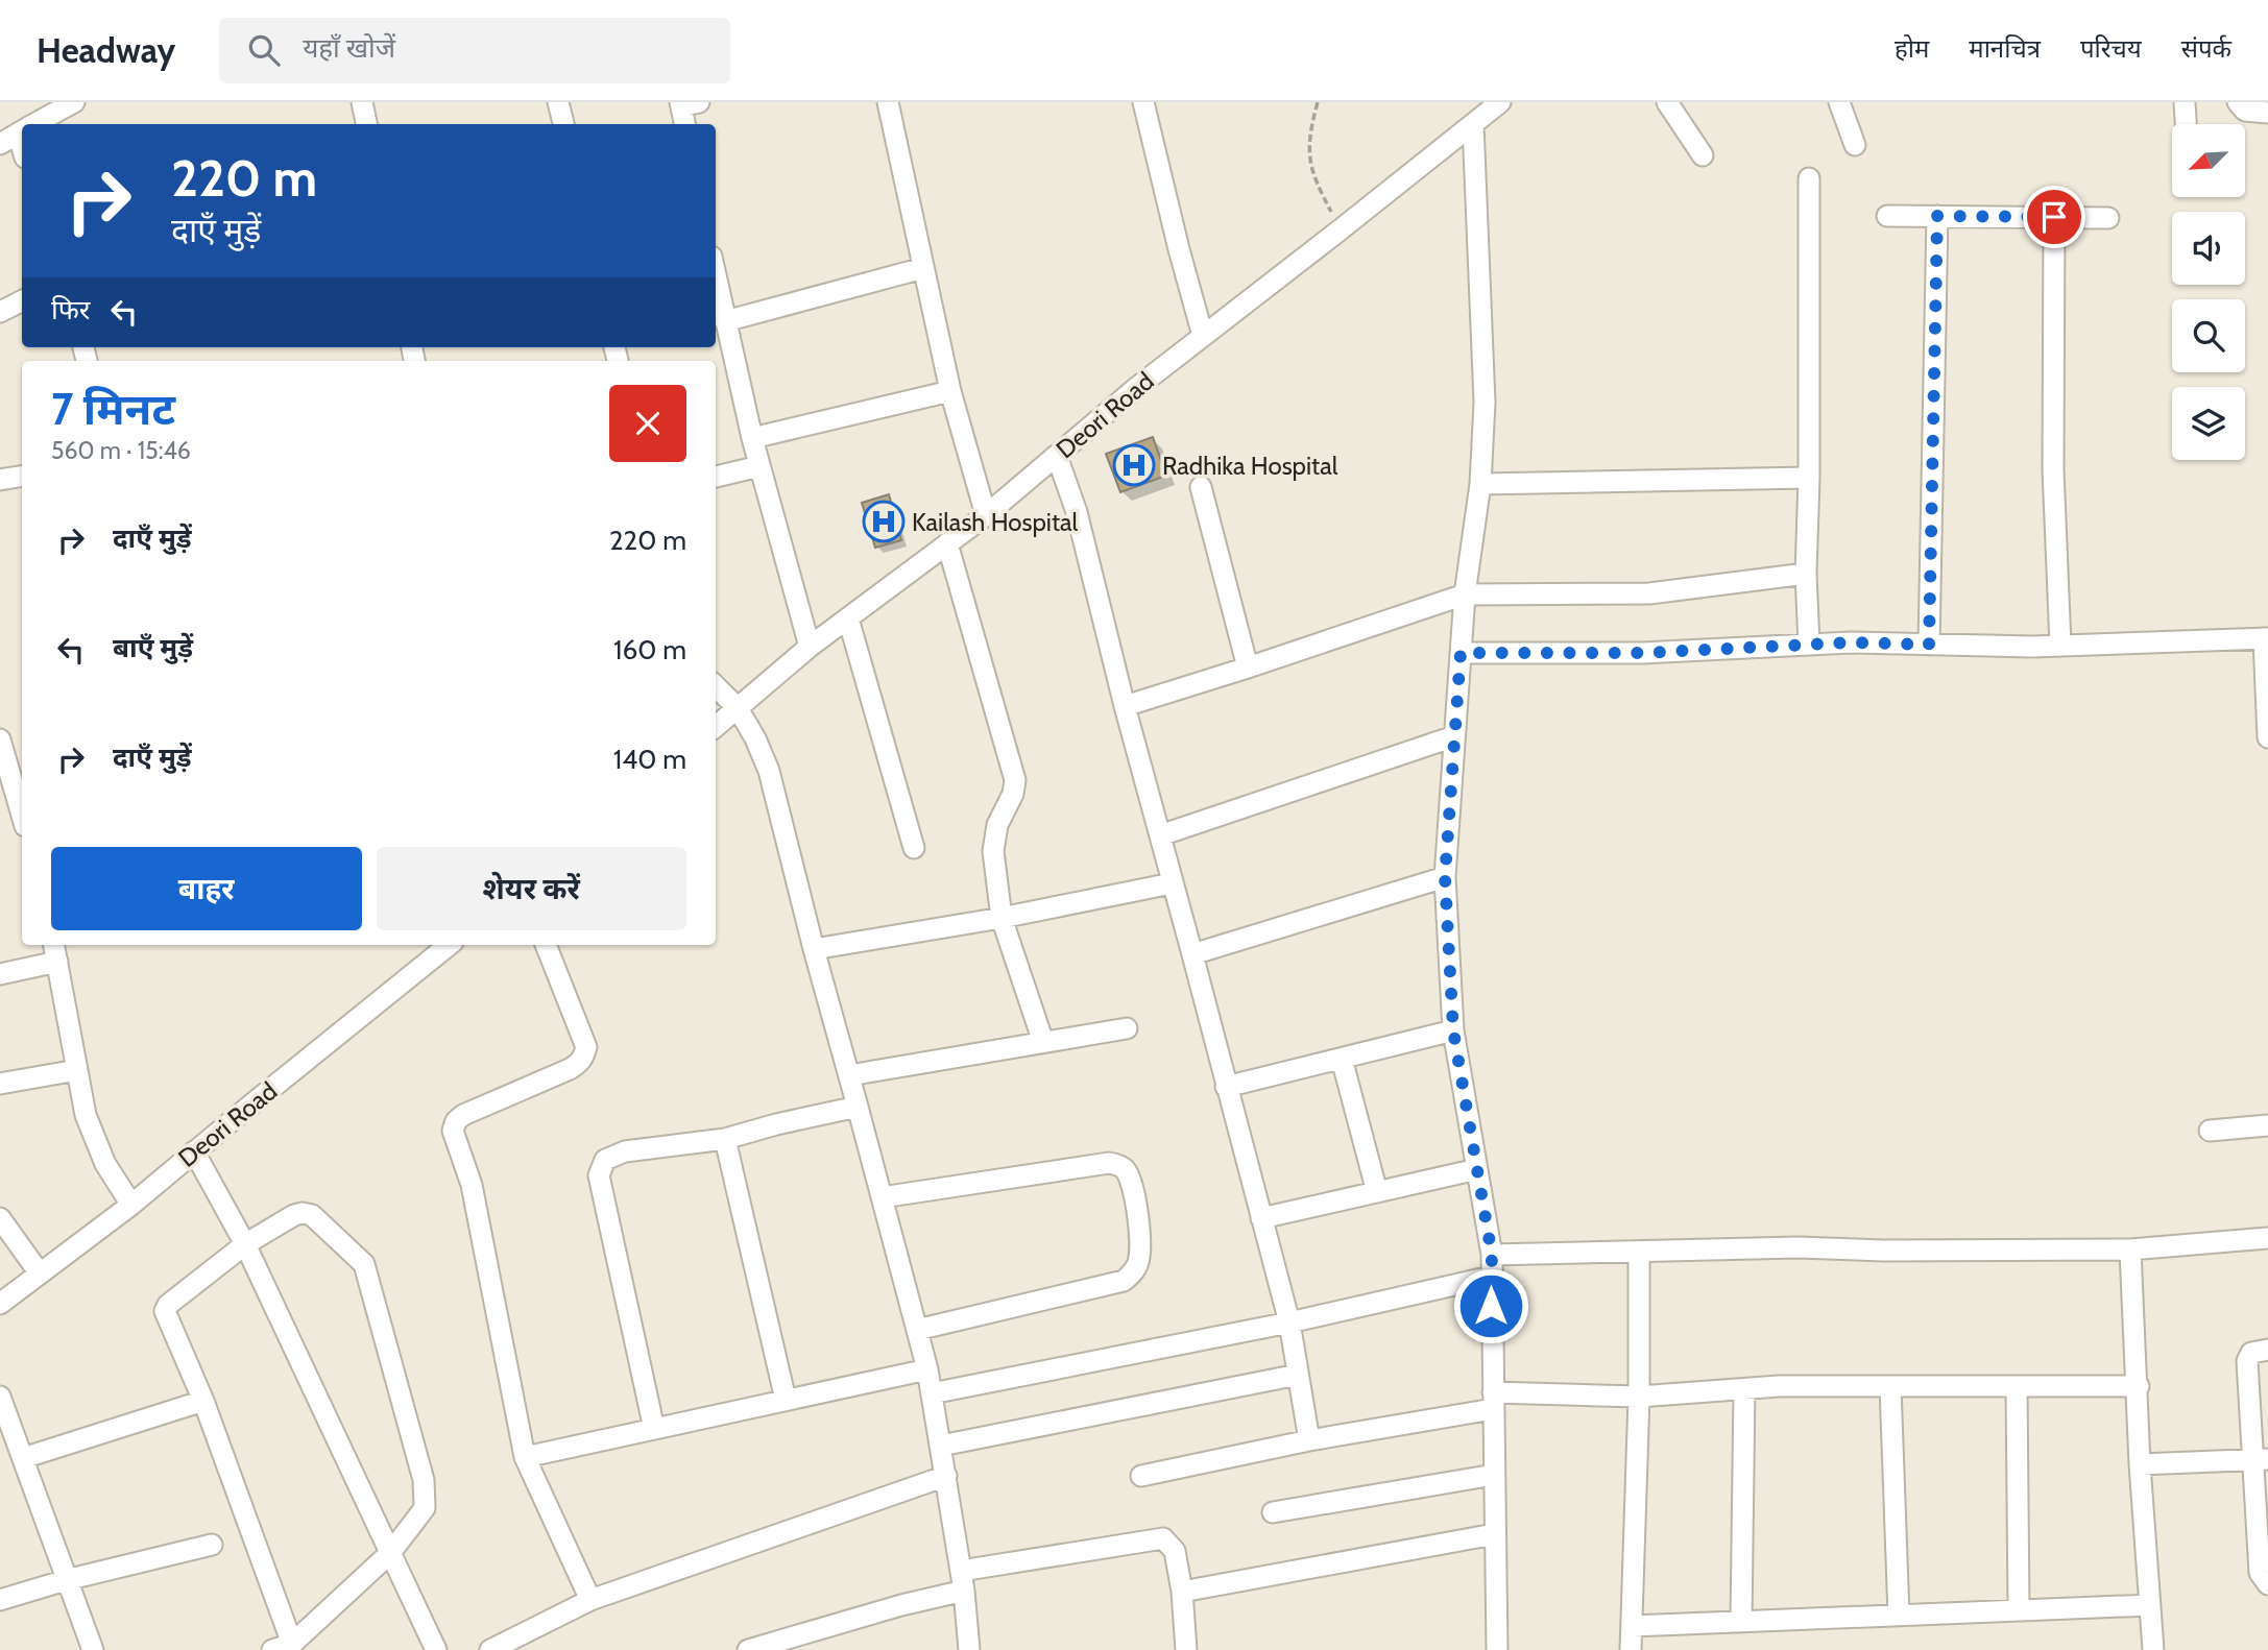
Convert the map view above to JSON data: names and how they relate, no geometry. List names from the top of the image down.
{
  "streets": {
    "street": ["Deori Road"]
  },
  "places": {
    "hospital": ["Radhika Hospital", "Kailash Hospital"]
  },
  "north": "bottom left",
  "page": {
    "header": "Headway",
    "search": "यहाँ खोजें",
    "nav": [
      "होम",
      "मानचित्र",
      "परिचय",
      "संपर्क"
    ],
    "turn": ["220 m", "दाएँ मुड़ें"],
    "then": "फिर",
    "heading": ["7 मिनट", "560 m · 15:46"],
    "list": [
      {
        "name": "दाएँ मुड़ें",
        "value": "220 m"
      },
      {
        "name": "बाएँ मुड़ें",
        "value": "160 m"
      },
      {
        "name": "दाएँ मुड़ें",
        "value": "140 m"
      }
    ],
    "buttons": ["बाहर", "शेयर करें"]
  }
}
